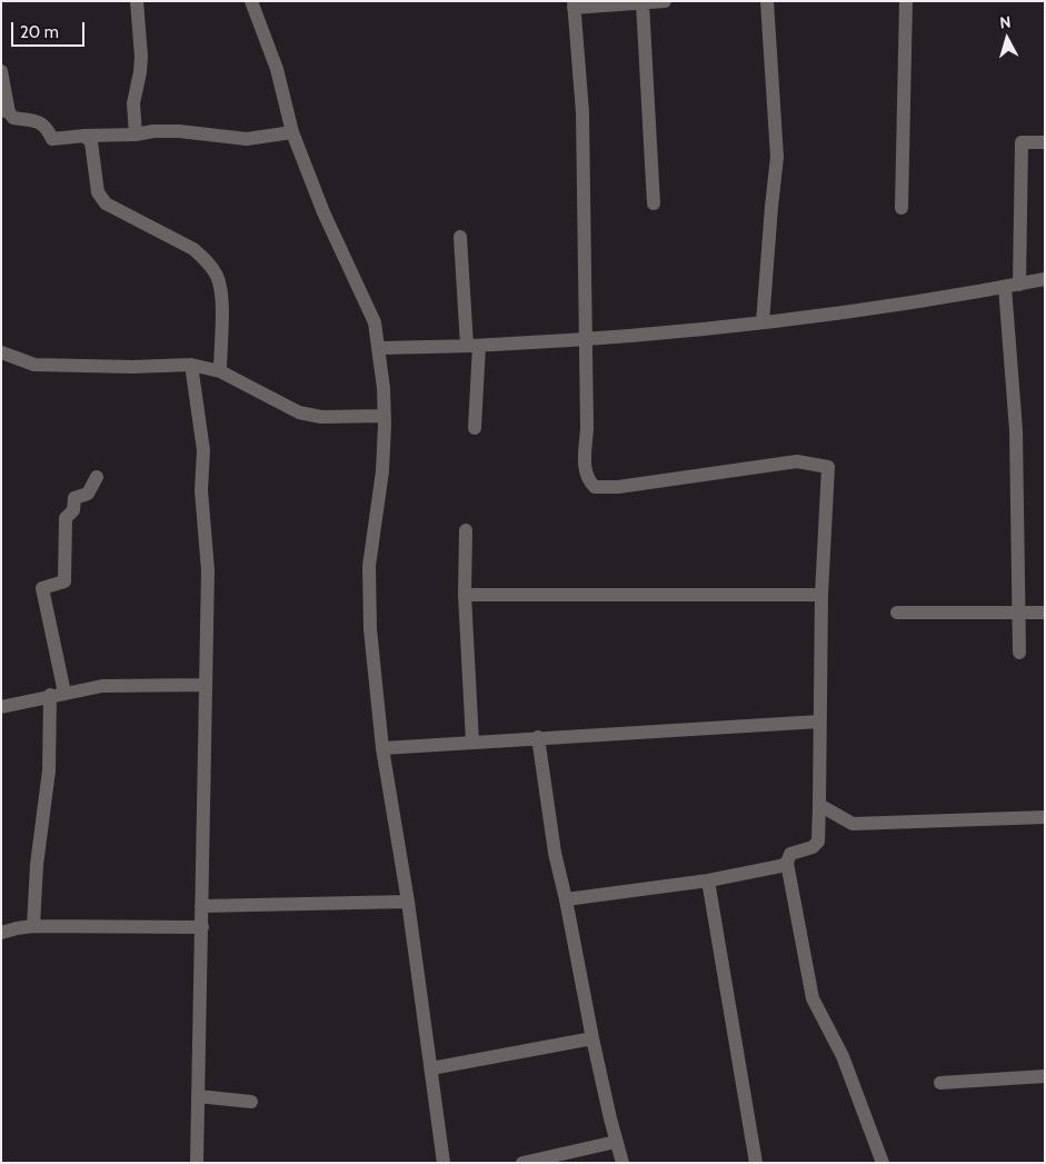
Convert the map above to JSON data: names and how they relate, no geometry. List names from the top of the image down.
{
  "scale_bar": "20 m",
  "north": "top"
}
